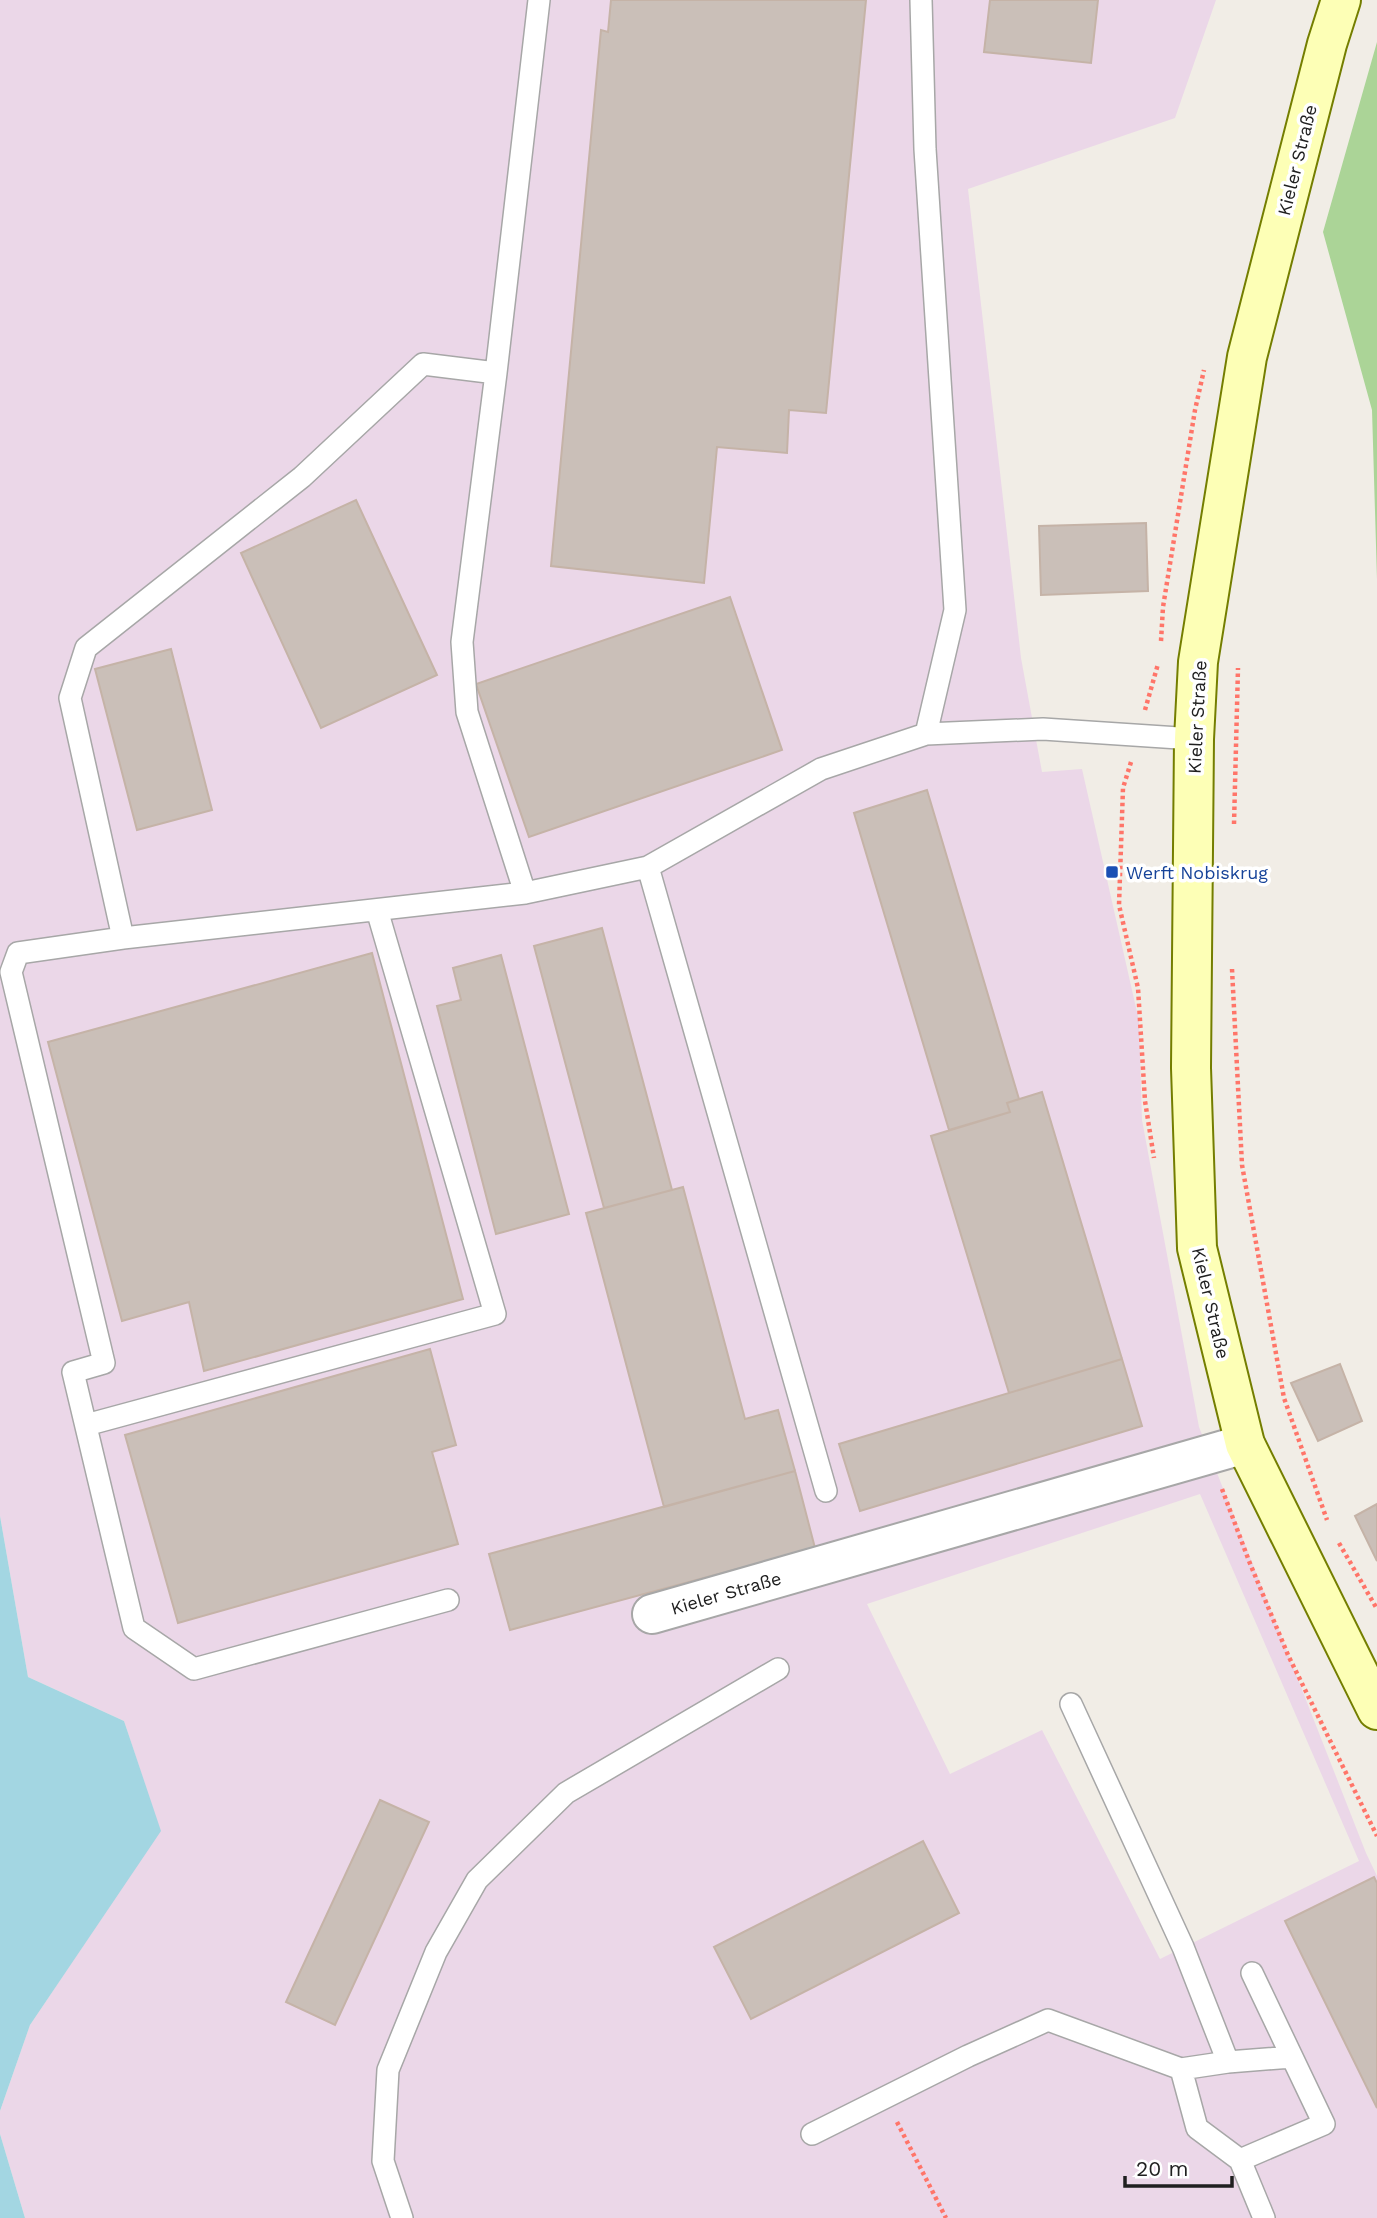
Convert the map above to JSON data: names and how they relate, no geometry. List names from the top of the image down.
{
  "streets": {
    "main road": ["Kieler Straße"]
  },
  "places": {
    "transit": ["Werft Nobiskrug"]
  },
  "scale_bar": "20 m"
}
